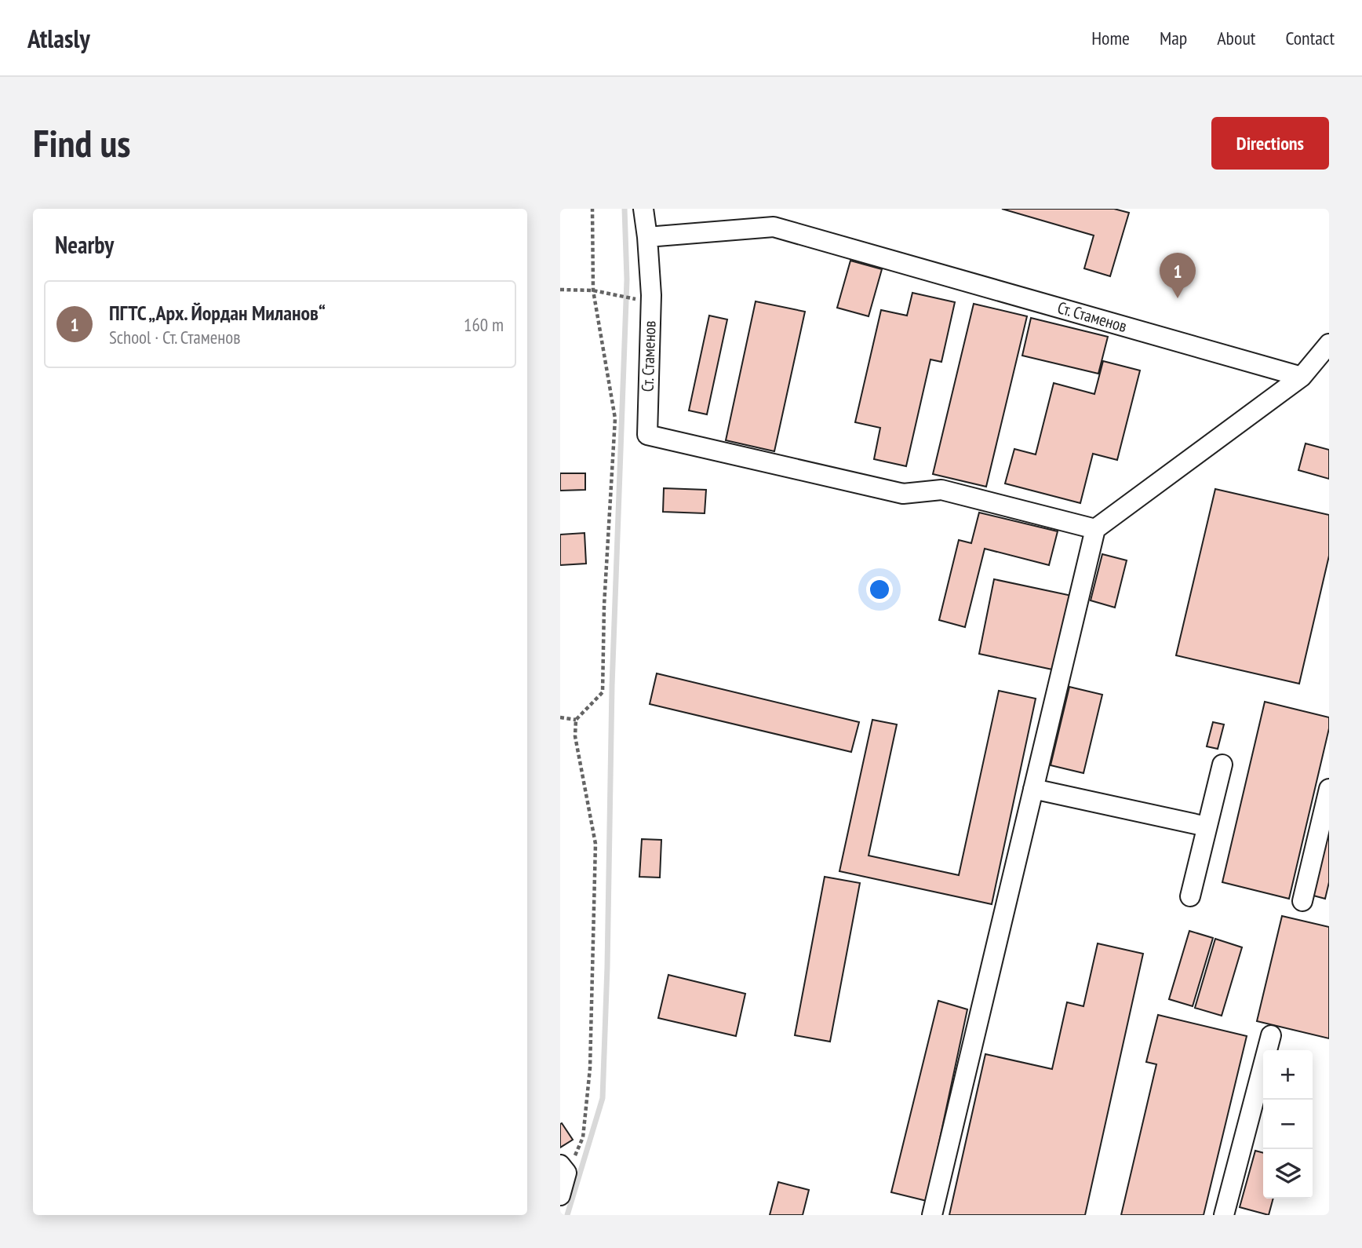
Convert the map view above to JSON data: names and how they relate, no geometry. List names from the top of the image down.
{
  "streets": {
    "street": ["Ст. Стаменов"]
  },
  "page": {
    "header": "Atlasly",
    "nav": [
      "Home",
      "Map",
      "About",
      "Contact"
    ],
    "buttons": "Directions",
    "title": "Find us",
    "heading": "Nearby",
    "pins": "1",
    "list": [
      {
        "mark": "1",
        "name": "ПГТС „Арх. Йордан Миланов“",
        "note": "School · Ст. Стаменов",
        "value": "160 m"
      }
    ],
    "map_buttons": ["+", "−"]
  }
}
